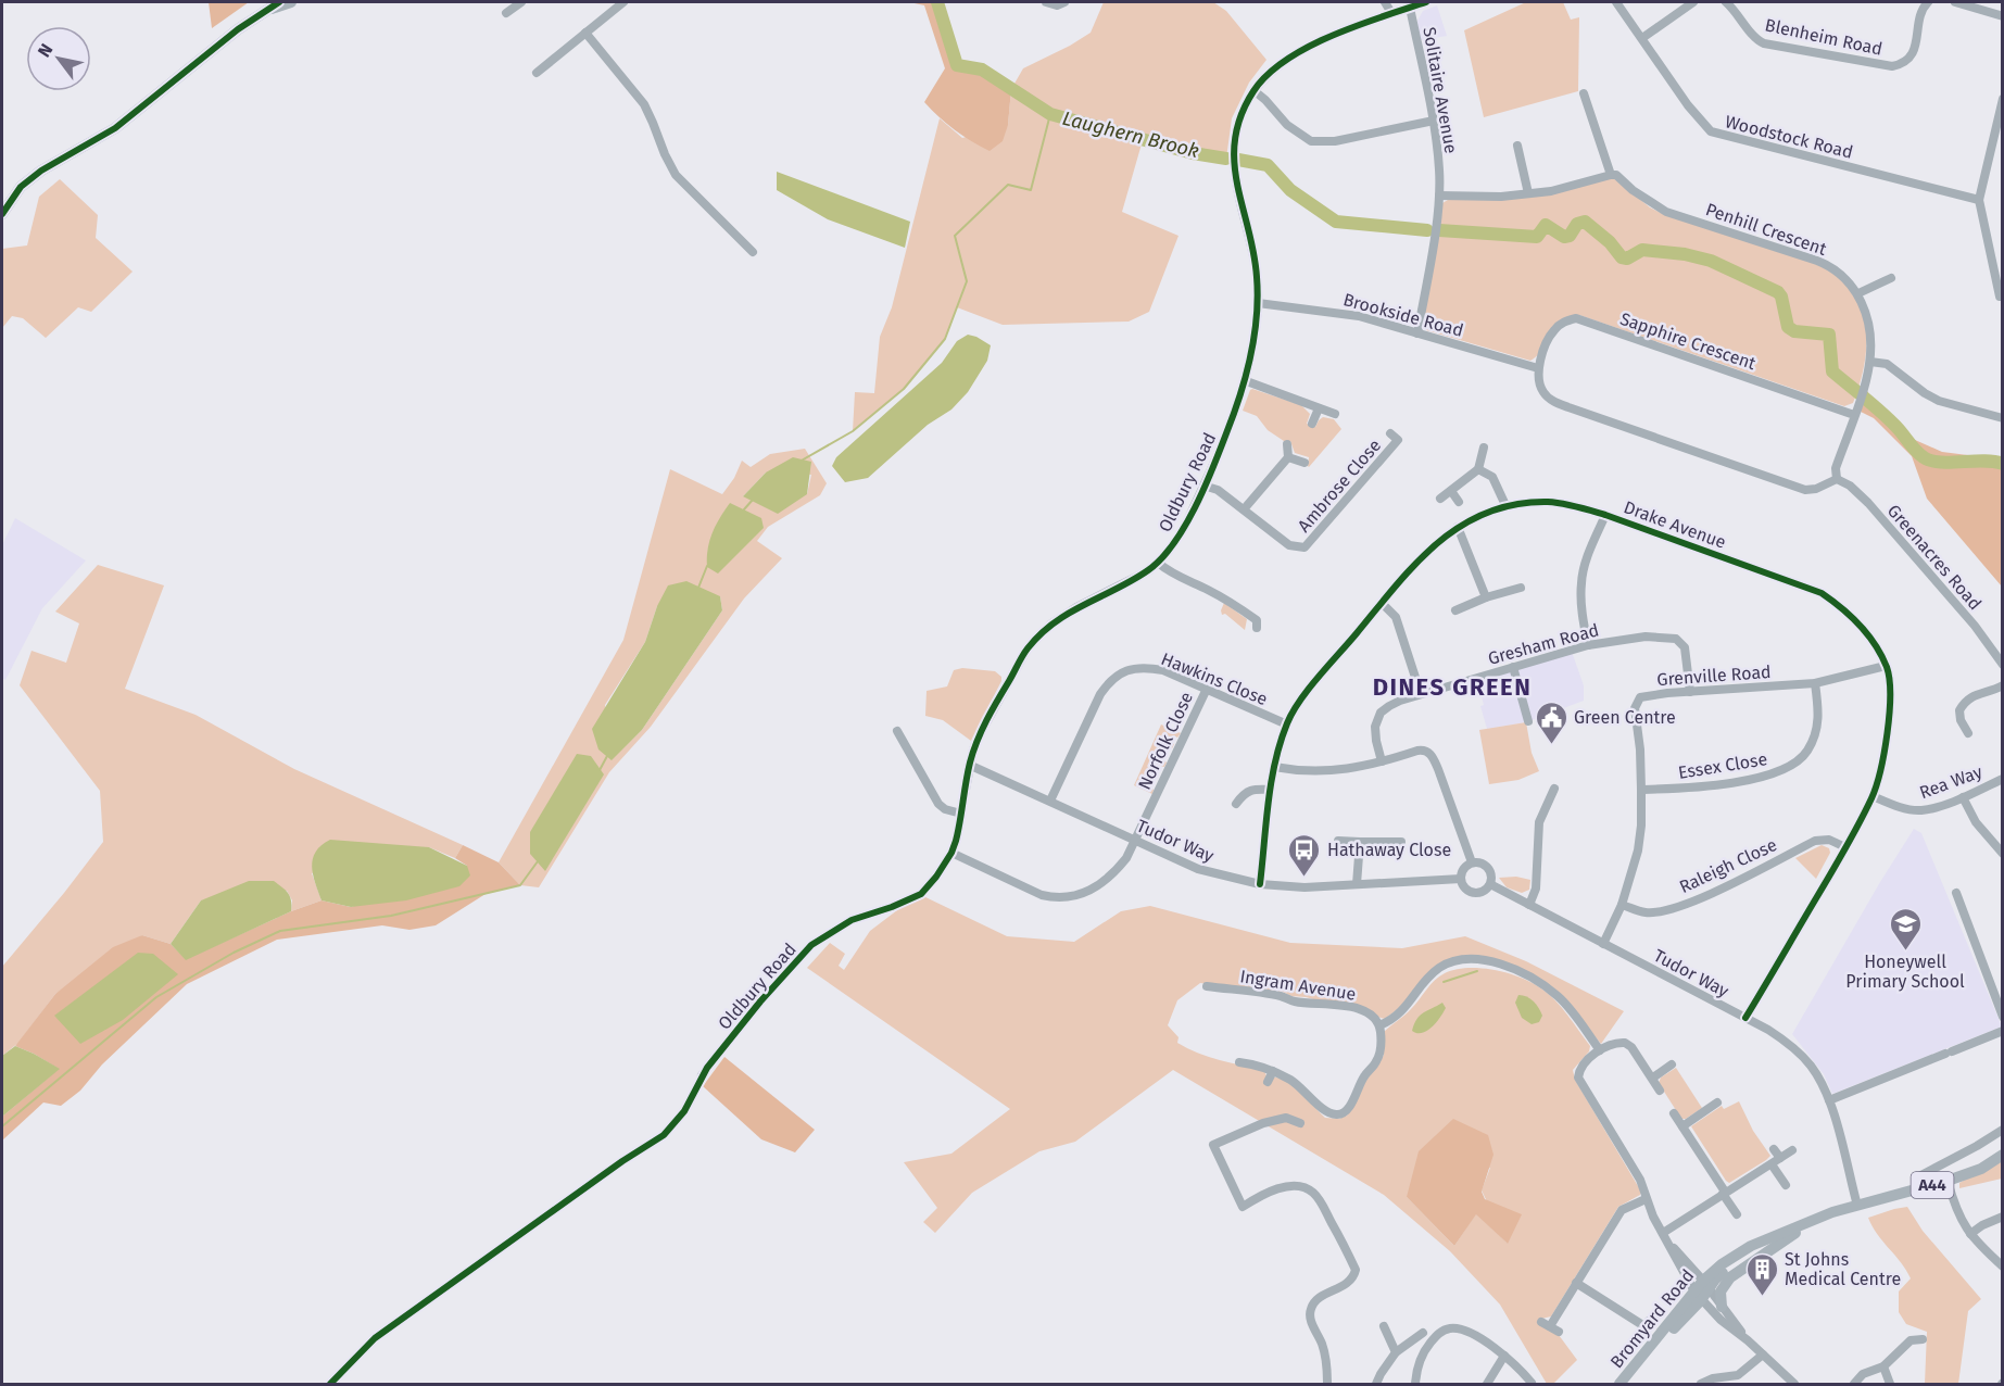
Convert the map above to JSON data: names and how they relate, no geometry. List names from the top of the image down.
{
  "streets": {
    "main road": ["A44", "Bromyard Road"],
    "street": [
      "Blenheim Road",
      "Solitaire Avenue",
      "Woodstock Road",
      "Penhill Crescent",
      "Brookside Road",
      "Sapphire Crescent",
      "Oldbury Road",
      "Ambrose Close",
      "Drake Avenue",
      "Greenacres Road",
      "Gresham Road",
      "Grenville Road",
      "Hawkins Close",
      "Norfolk Close",
      "Essex Close",
      "Rea Way",
      "Tudor Way",
      "Raleigh Close",
      "Ingram Avenue"
    ]
  },
  "crossings": [
    ["Solitaire Avenue", "Brookside Road"],
    ["Solitaire Avenue", "Oldbury Road"],
    ["Penhill Crescent", "Sapphire Crescent"],
    ["Penhill Crescent", "Greenacres Road"],
    ["Brookside Road", "Sapphire Crescent"],
    ["Brookside Road", "Oldbury Road"],
    ["Oldbury Road", "Ambrose Close"],
    ["Oldbury Road", "Norfolk Close"],
    ["Oldbury Road", "Tudor Way"],
    ["Drake Avenue", "Grenville Road"],
    ["Drake Avenue", "Hawkins Close"],
    ["Drake Avenue", "Rea Way"],
    ["Drake Avenue", "Tudor Way"],
    ["Drake Avenue", "Raleigh Close"],
    ["Gresham Road", "Grenville Road"],
    ["Grenville Road", "Essex Close"],
    ["Grenville Road", "Tudor Way"],
    ["Grenville Road", "Raleigh Close"],
    ["Hawkins Close", "Norfolk Close"],
    ["Hawkins Close", "Tudor Way"],
    ["Norfolk Close", "Tudor Way"],
    ["Tudor Way", "Bromyard Road"]
  ],
  "districts": ["DINES GREEN"],
  "water": ["Laughern Brook"],
  "places": {
    "public building": ["Green Centre"],
    "bus stop": ["Hathaway Close"],
    "school or university": ["Honeywell Primary School"],
    "building": ["St Johns Medical Centre"]
  },
  "north": "top left"
}
